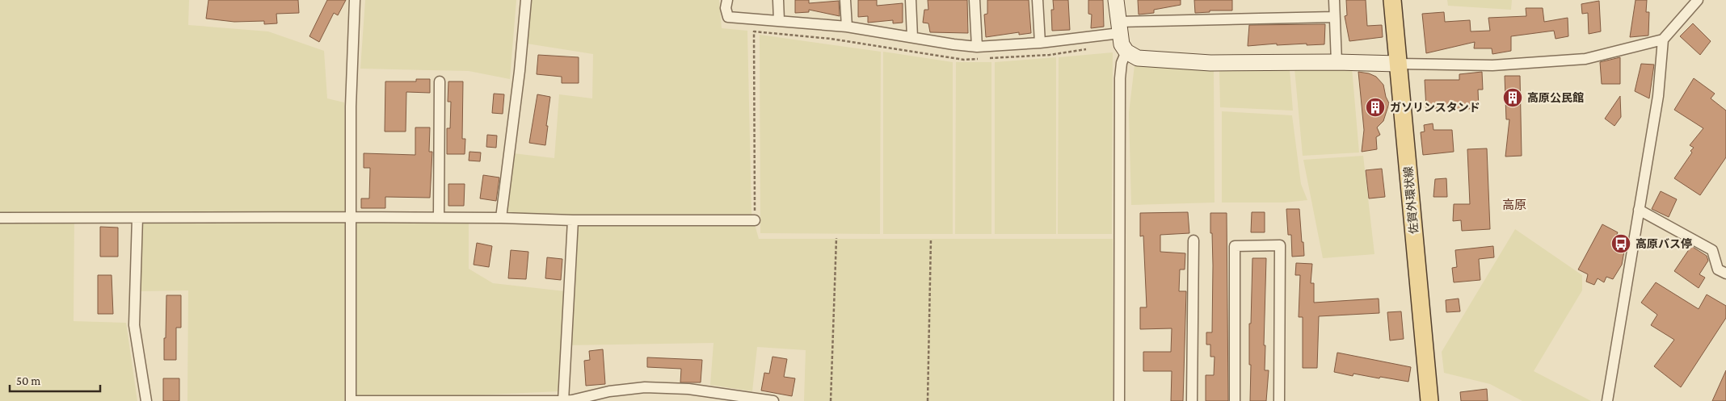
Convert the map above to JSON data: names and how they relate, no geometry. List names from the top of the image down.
{
  "streets": {
    "main road": ["佐賀外環状線"]
  },
  "districts": ["高原"],
  "places": {
    "building": ["高原公民館", "ガソリンスタンド"],
    "bus stop": ["高原バス停"]
  },
  "scale_bar": "50 m"
}
